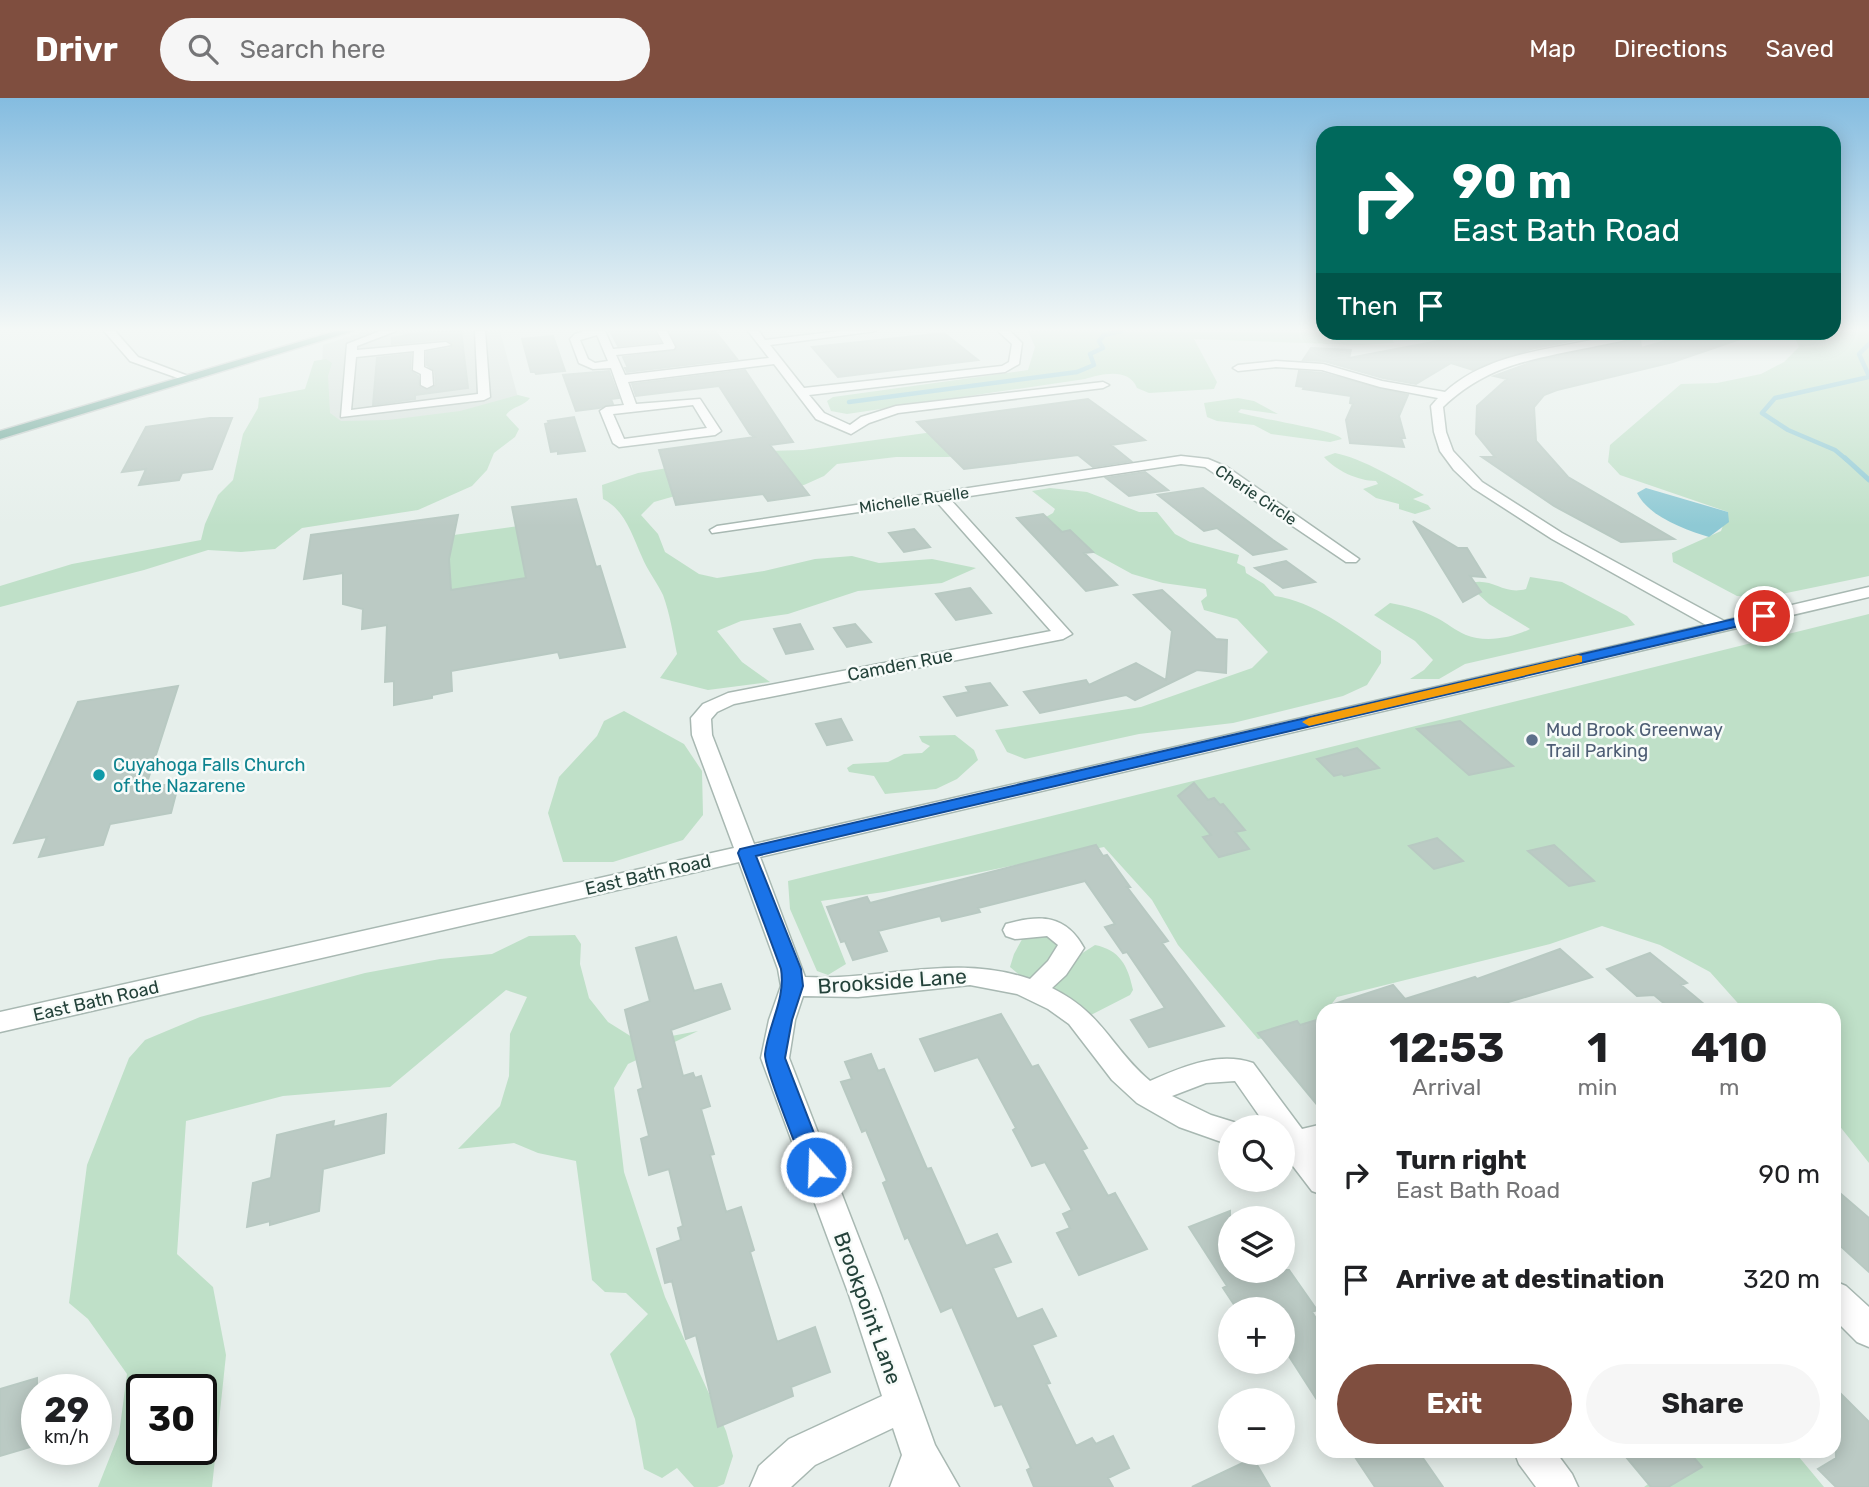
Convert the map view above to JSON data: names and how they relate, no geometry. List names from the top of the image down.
{
  "streets": {
    "street": [
      "Cherie Circle",
      "Michelle Ruelle",
      "Camden Rue",
      "East Bath Road",
      "Brookside Lane",
      "Brookpoint Lane"
    ]
  },
  "crossings": [
    ["Cherie Circle", "Michelle Ruelle"],
    ["Michelle Ruelle", "Camden Rue"],
    ["Camden Rue", "East Bath Road"],
    ["Brookside Lane", "Brookpoint Lane"]
  ],
  "places": ["Mud Brook Greenway Trail Parking", "Cuyahoga Falls Church of the Nazarene"],
  "page": {
    "header": "Drivr",
    "search": "Search here",
    "nav": ["Map", "Directions", "Saved"],
    "turn": ["90 m", "East Bath Road"],
    "then": "Then",
    "eta": [
      "12:53",
      "Arrival",
      "1",
      "min",
      "410",
      "m"
    ],
    "map_buttons": ["+", "−"],
    "list": [
      {
        "name": "Turn right",
        "note": "East Bath Road",
        "value": "90 m"
      },
      {
        "name": "Arrive at destination",
        "value": "320 m"
      }
    ],
    "buttons": ["Exit", "Share"],
    "speed": "29 km/h",
    "limit": "30"
  }
}
